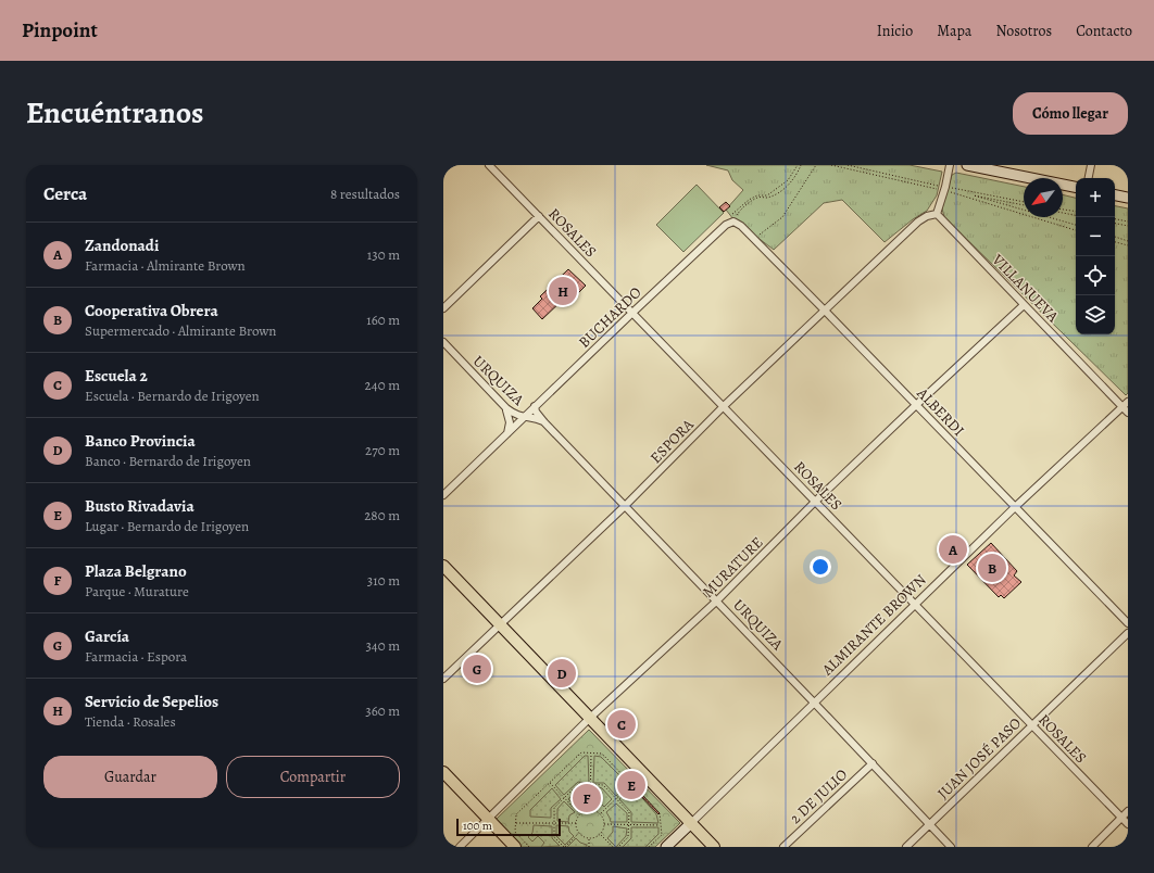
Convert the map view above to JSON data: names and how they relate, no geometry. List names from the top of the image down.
{
  "streets": {
    "main road": ["ALMIRANTE BROWN"],
    "street": [
      "ROSALES",
      "VILLANUEVA",
      "BUCHARDO",
      "URQUIZA",
      "ALBERDI",
      "ESPORA",
      "MURATURE",
      "JUAN JOSÉ PASO",
      "2 DE JULIO"
    ]
  },
  "crossings": [
    ["ROSALES", "BUCHARDO"],
    ["ROSALES", "ESPORA"],
    ["ROSALES", "MURATURE"],
    ["ROSALES", "ALMIRANTE BROWN"],
    ["ROSALES", "JUAN JOSÉ PASO"],
    ["VILLANUEVA", "ESPORA"],
    ["VILLANUEVA", "MURATURE"],
    ["VILLANUEVA", "ALMIRANTE BROWN"],
    ["BUCHARDO", "URQUIZA"],
    ["BUCHARDO", "ALBERDI"],
    ["URQUIZA", "ESPORA"],
    ["URQUIZA", "MURATURE"],
    ["URQUIZA", "ALMIRANTE BROWN"],
    ["URQUIZA", "JUAN JOSÉ PASO"],
    ["URQUIZA", "2 DE JULIO"],
    ["ALBERDI", "ESPORA"],
    ["ALBERDI", "MURATURE"],
    ["ALBERDI", "ALMIRANTE BROWN"]
  ],
  "scale_bar": "100 m",
  "north": "bottom left",
  "page": {
    "header": "Pinpoint",
    "nav": [
      "Inicio",
      "Mapa",
      "Nosotros",
      "Contacto"
    ],
    "title": "Encuéntranos",
    "buttons": [
      "Cómo llegar",
      ["Guardar", "Compartir"]
    ],
    "heading": ["Cerca", "8 resultados"],
    "map_buttons": ["+", "−"],
    "list": [
      {
        "mark": "A",
        "name": "Zandonadi",
        "note": "Farmacia · Almirante Brown",
        "value": "130 m"
      },
      {
        "mark": "B",
        "name": "Cooperativa Obrera",
        "note": "Supermercado · Almirante Brown",
        "value": "160 m"
      },
      {
        "mark": "C",
        "name": "Escuela 2",
        "note": "Escuela · Bernardo de Irigoyen",
        "value": "240 m"
      },
      {
        "mark": "D",
        "name": "Banco Provincia",
        "note": "Banco · Bernardo de Irigoyen",
        "value": "270 m"
      },
      {
        "mark": "E",
        "name": "Busto Rivadavia",
        "note": "Lugar · Bernardo de Irigoyen",
        "value": "280 m"
      },
      {
        "mark": "F",
        "name": "Plaza Belgrano",
        "note": "Parque · Murature",
        "value": "310 m"
      },
      {
        "mark": "G",
        "name": "García",
        "note": "Farmacia · Espora",
        "value": "340 m"
      },
      {
        "mark": "H",
        "name": "Servicio de Sepelios",
        "note": "Tienda · Rosales",
        "value": "360 m"
      }
    ],
    "pins": [
      "H",
      "A",
      "B",
      "G",
      "D",
      "C",
      "E",
      "F"
    ],
    "scale": "100 m"
  }
}
